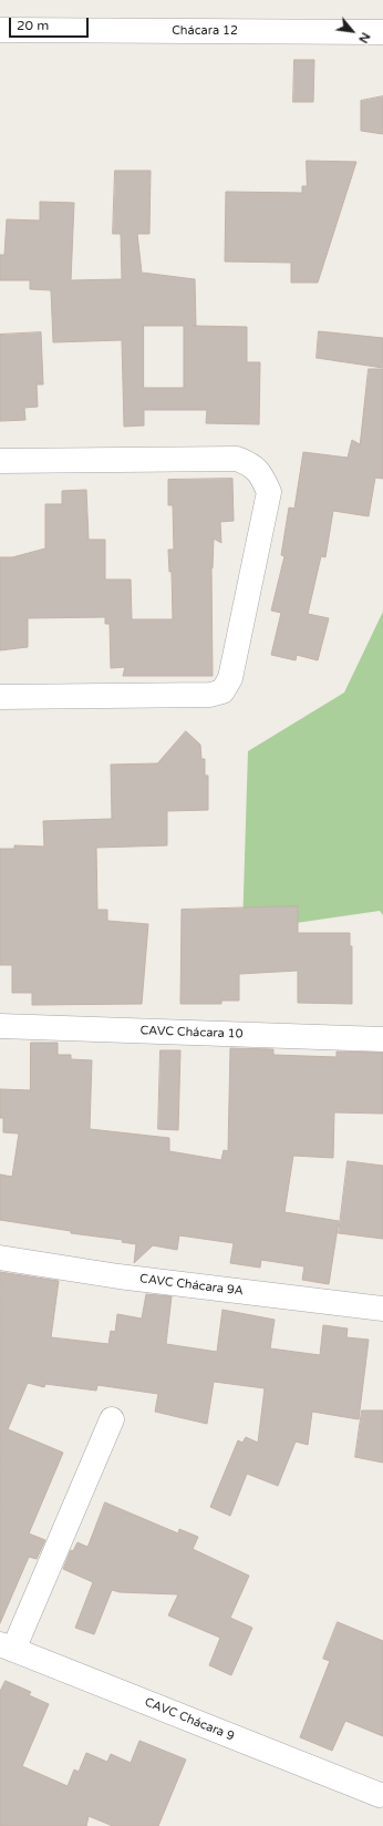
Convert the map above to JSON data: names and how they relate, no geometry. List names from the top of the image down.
{
  "streets": {
    "street": [
      "Chácara 12",
      "CAVC Chácara 10",
      "CAVC Chácara 9A",
      "CAVC Chácara 9"
    ]
  },
  "scale_bar": "20 m",
  "north": "bottom right"
}
